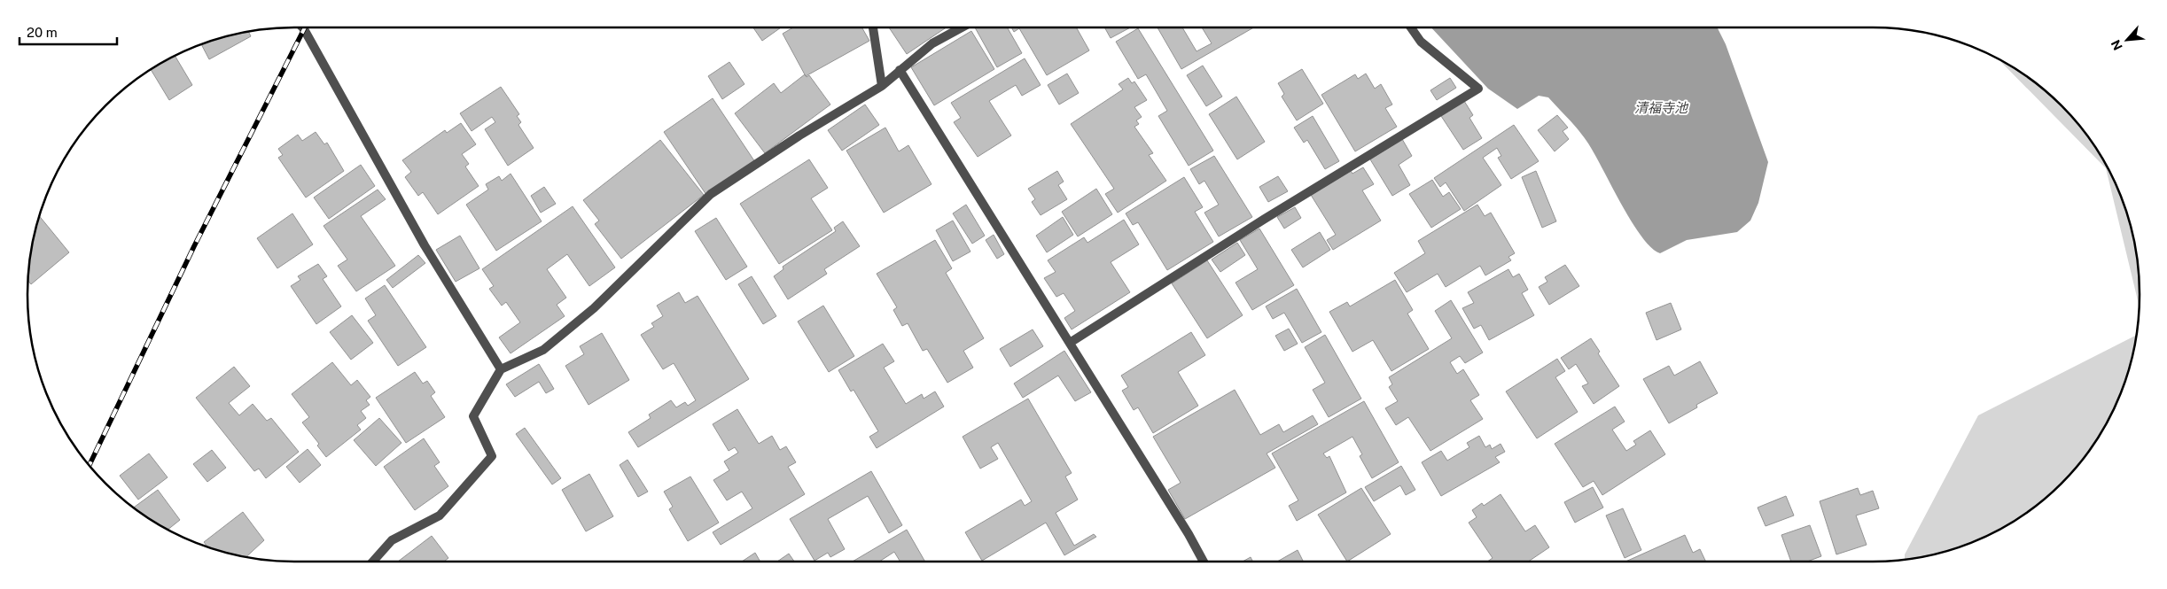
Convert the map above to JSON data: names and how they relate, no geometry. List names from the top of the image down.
{
  "water": ["清福寺池"],
  "scale_bar": "20 m",
  "north": "bottom left"
}
